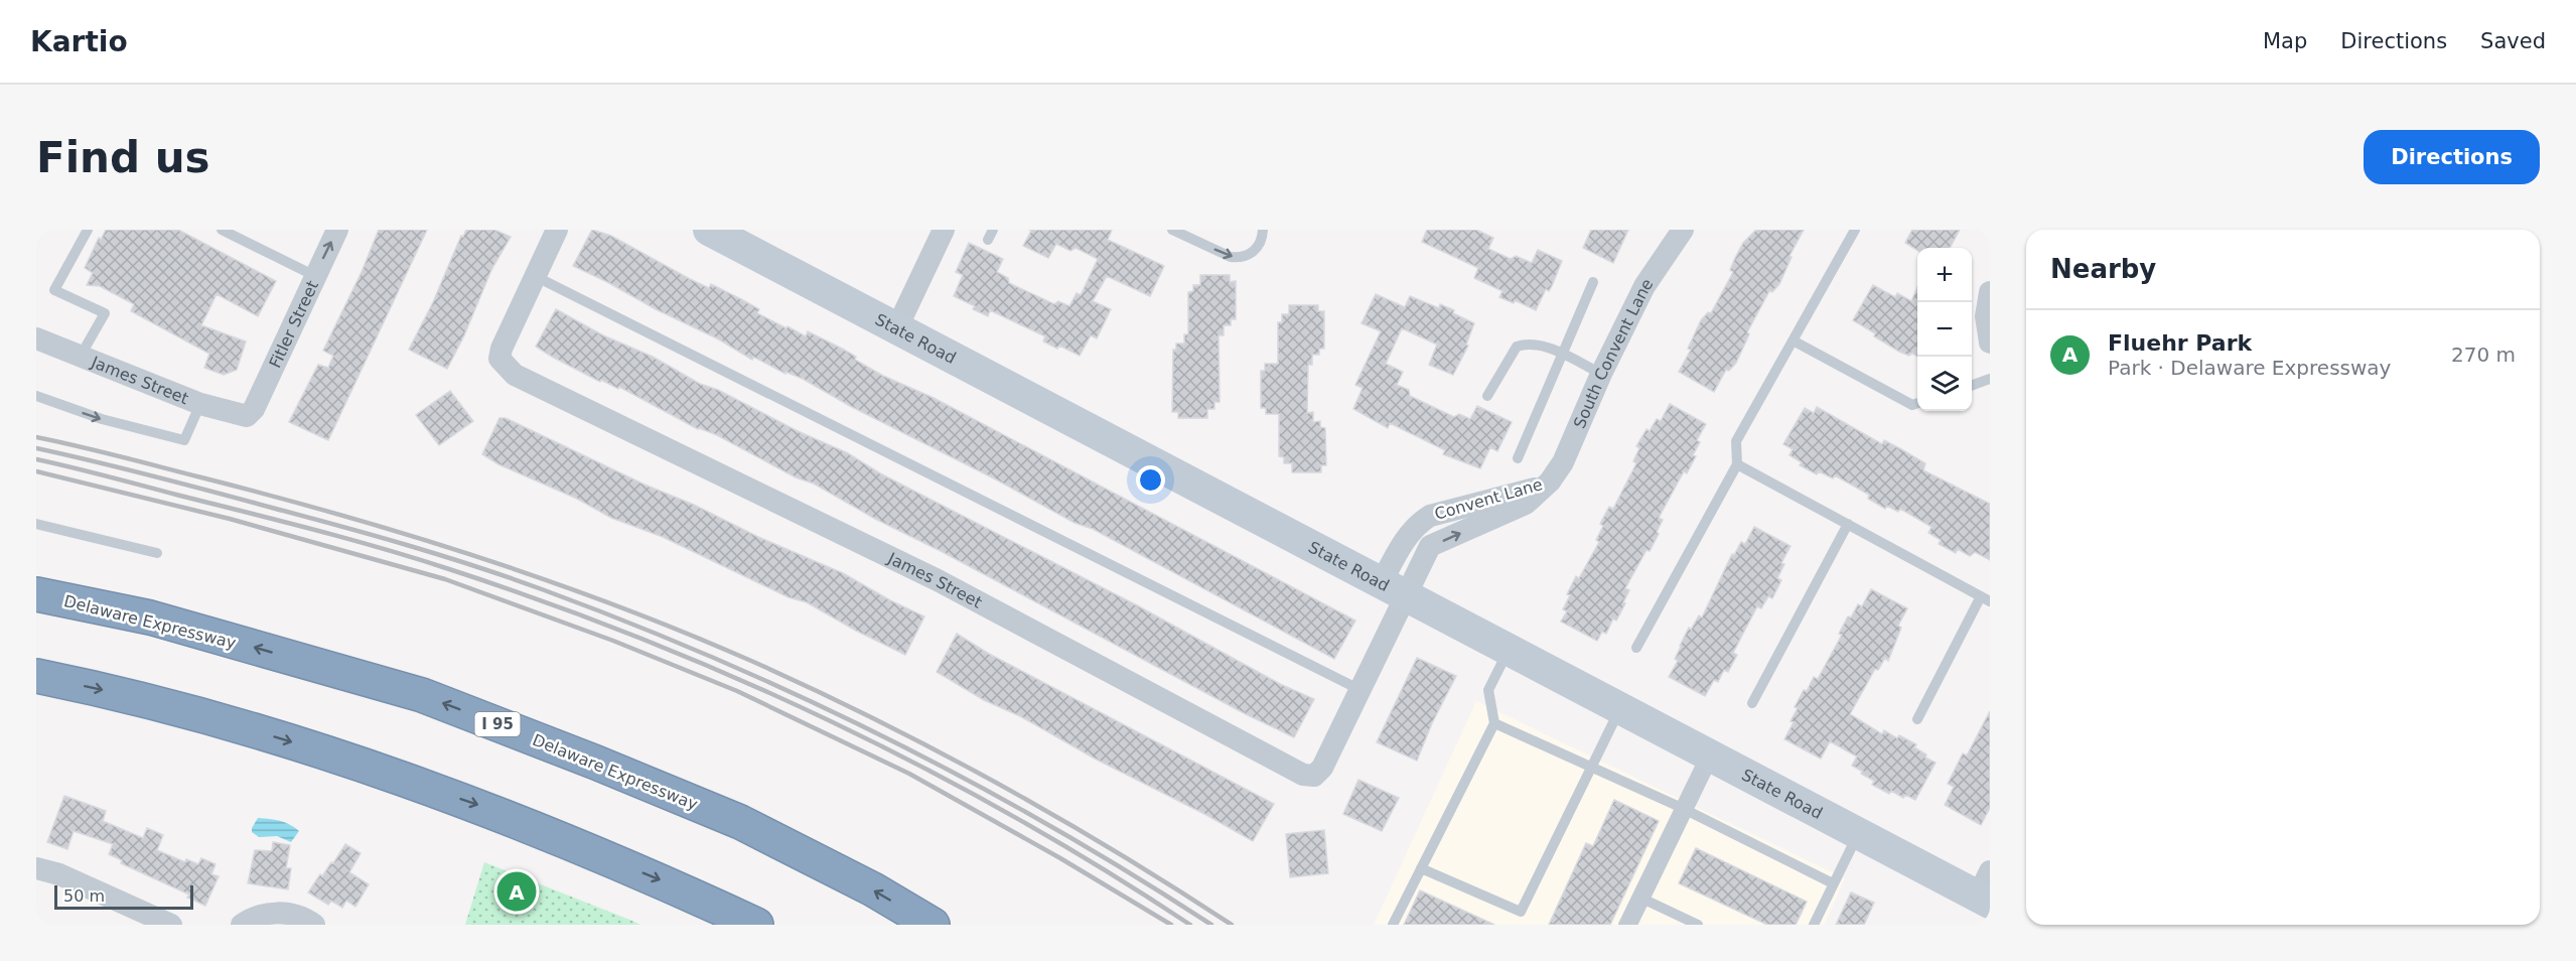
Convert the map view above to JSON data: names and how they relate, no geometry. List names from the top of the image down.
{
  "streets": {
    "highway": ["Delaware Expressway", "I 95"],
    "main road": ["State Road"],
    "street": [
      "Fitler Street",
      "South Convent Lane",
      "James Street",
      "Convent Lane"
    ]
  },
  "crossings": [
    ["Fitler Street", "James Street"],
    ["State Road", "James Street"],
    ["State Road", "Convent Lane"],
    ["South Convent Lane", "Convent Lane"],
    ["James Street", "Convent Lane"]
  ],
  "scale_bar": "50 m",
  "page": {
    "header": "Kartio",
    "nav": ["Map", "Directions", "Saved"],
    "buttons": "Directions",
    "title": "Find us",
    "heading": "Nearby",
    "map_buttons": ["+", "−"],
    "list": [
      {
        "mark": "A",
        "name": "Fluehr Park",
        "note": "Park · Delaware Expressway",
        "value": "270 m"
      }
    ],
    "pins": "A",
    "scale": "50 m"
  }
}
